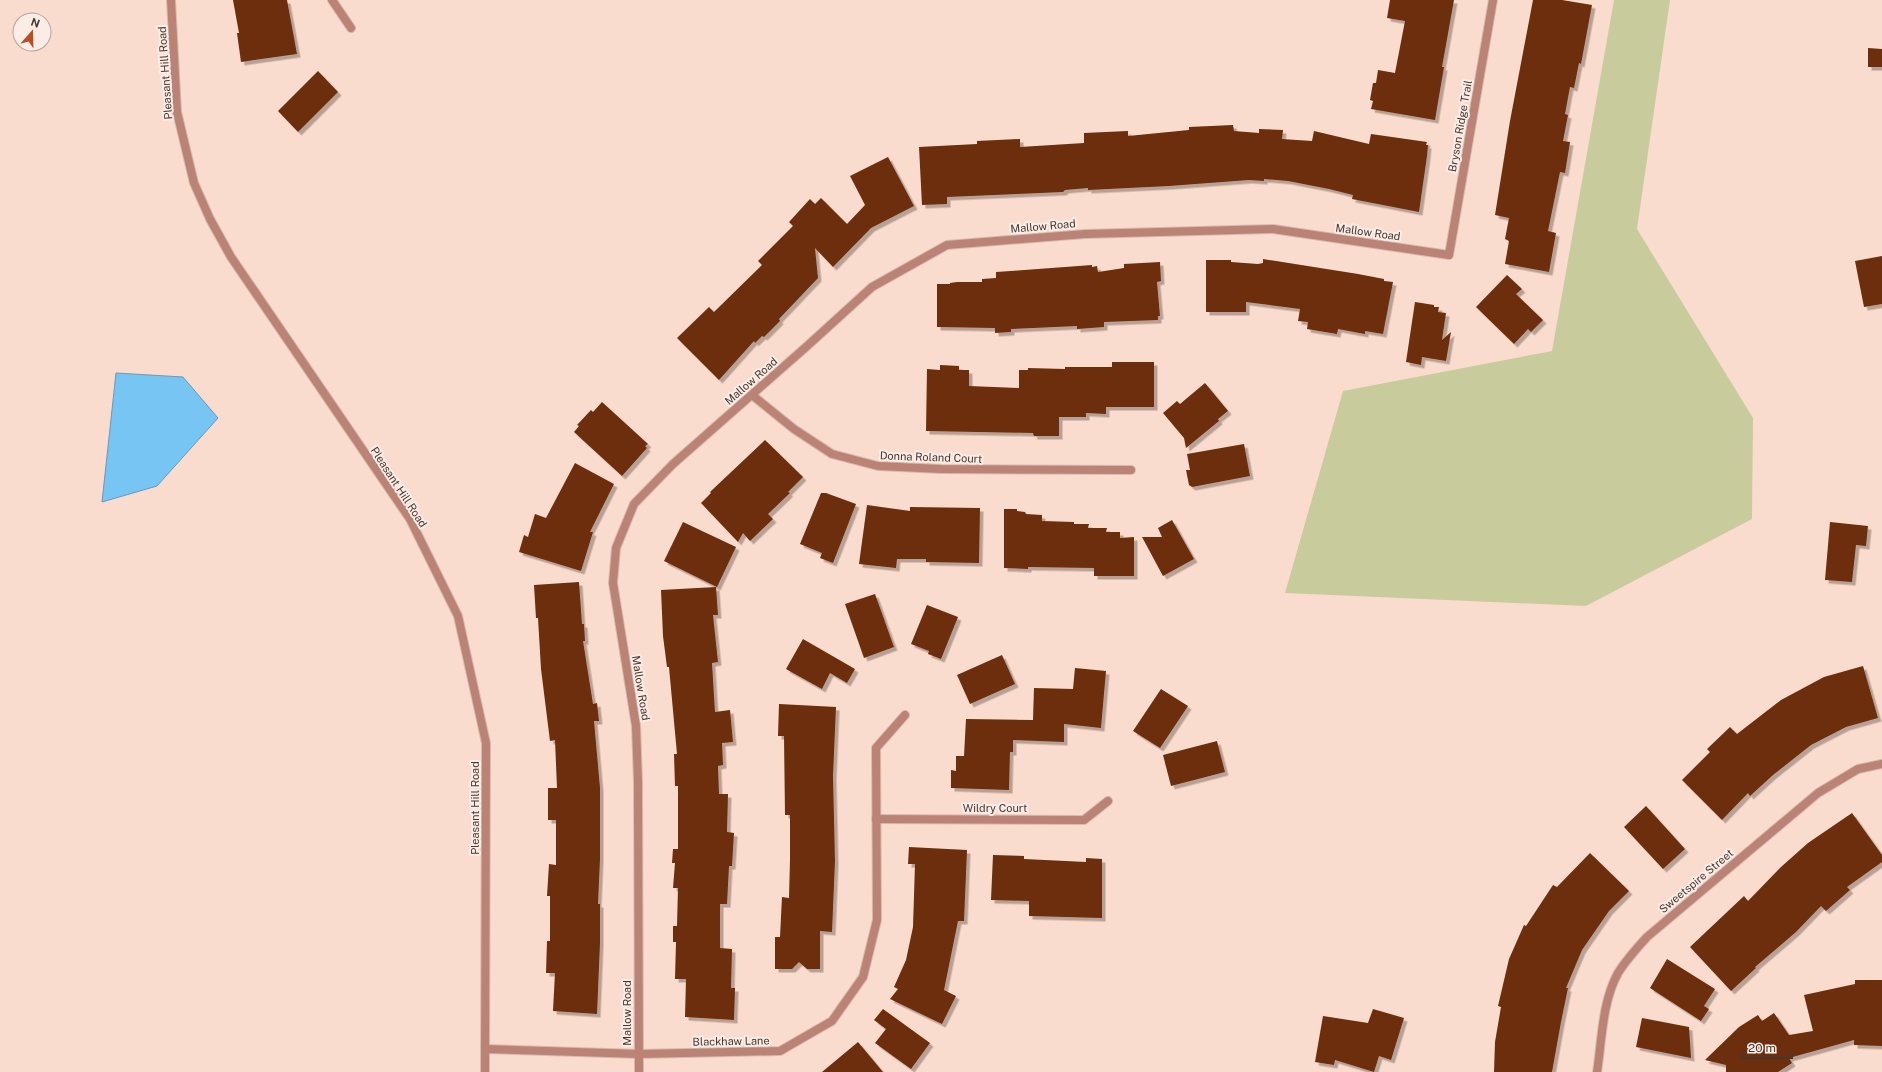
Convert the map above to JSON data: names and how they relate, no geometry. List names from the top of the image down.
{
  "streets": {
    "street": [
      "Pleasant Hill Road",
      "Bryson Ridge Trail",
      "Mallow Road",
      "Donna Roland Court",
      "Wildry Court",
      "Sweetspire Street",
      "Blackhaw Lane"
    ]
  },
  "crossings": [
    ["Pleasant Hill Road", "Blackhaw Lane"],
    ["Bryson Ridge Trail", "Mallow Road"],
    ["Mallow Road", "Donna Roland Court"],
    ["Mallow Road", "Blackhaw Lane"],
    ["Wildry Court", "Blackhaw Lane"]
  ],
  "scale_bar": "20 m",
  "north": "top"
}
